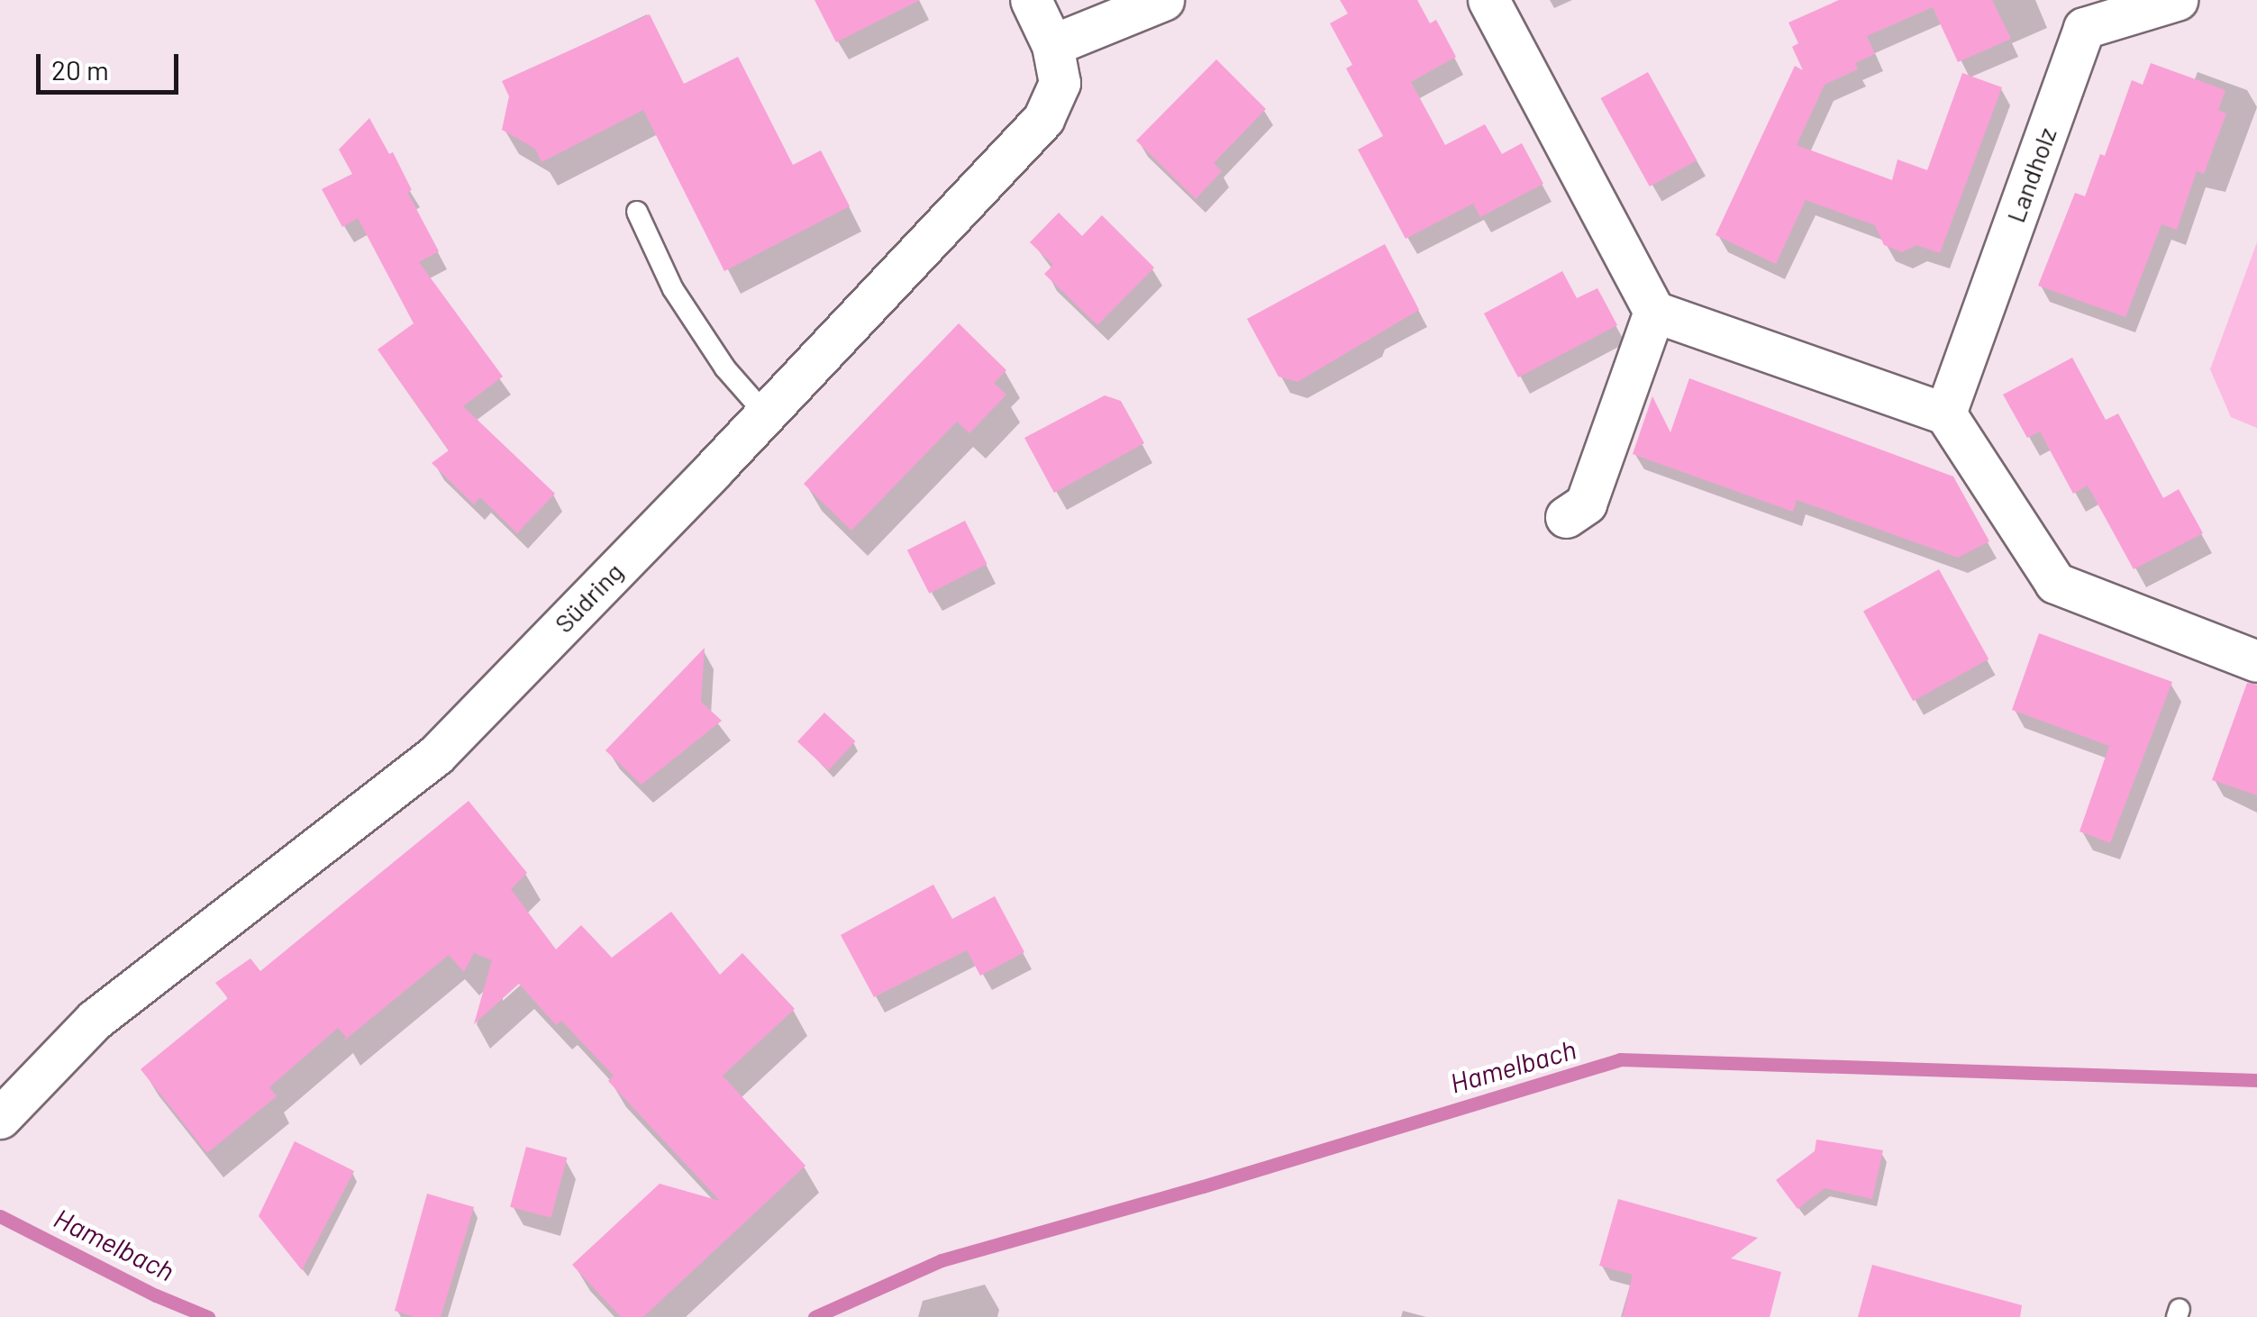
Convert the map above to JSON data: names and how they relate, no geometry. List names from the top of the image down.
{
  "streets": {
    "street": ["Landholz", "Südring"]
  },
  "water": ["Hamelbach"],
  "scale_bar": "20 m"
}
